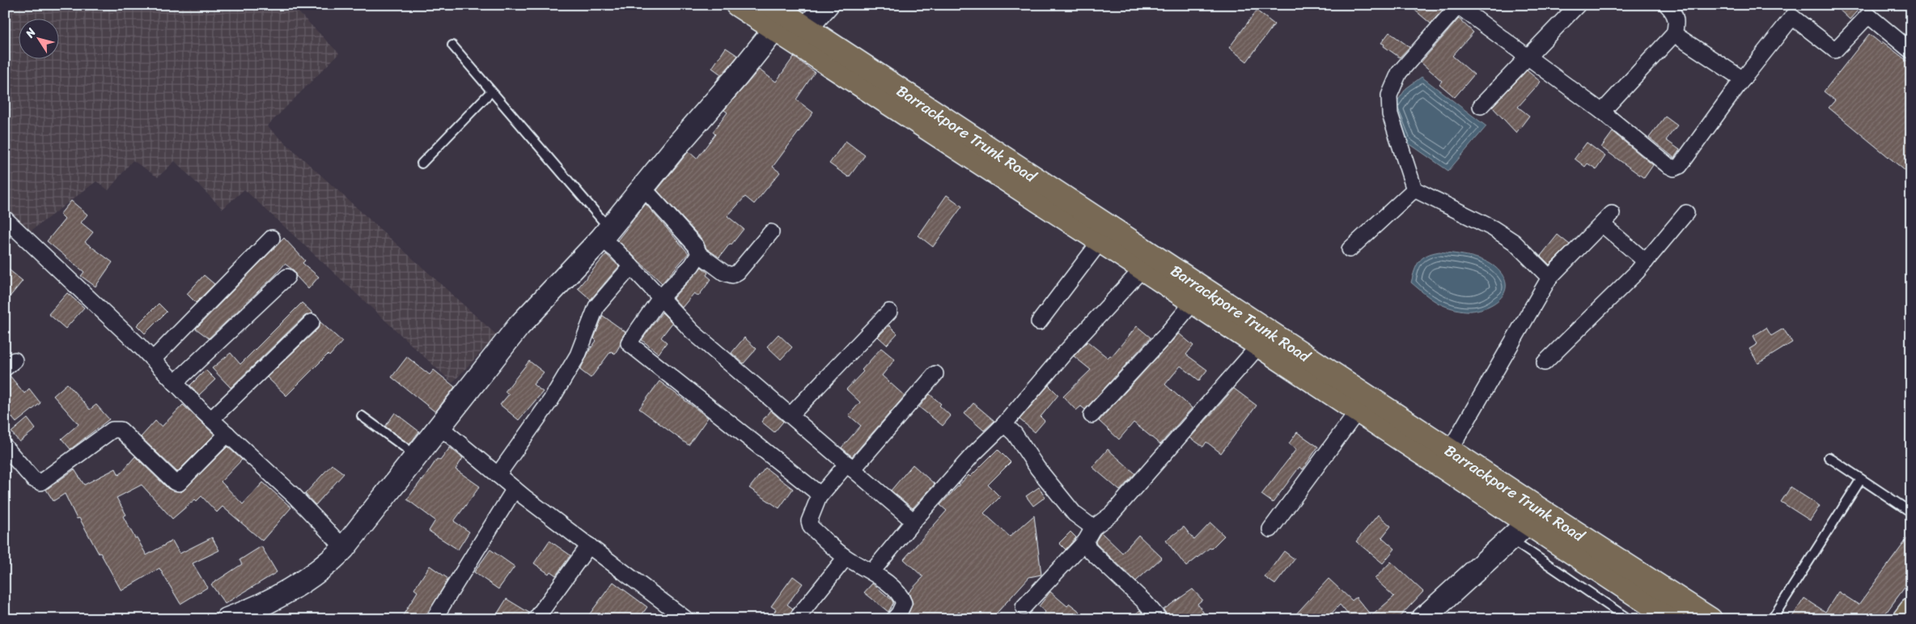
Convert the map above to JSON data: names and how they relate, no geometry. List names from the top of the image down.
{
  "streets": {
    "main road": ["Barrackpore Trunk Road"]
  },
  "north": "top left"
}
